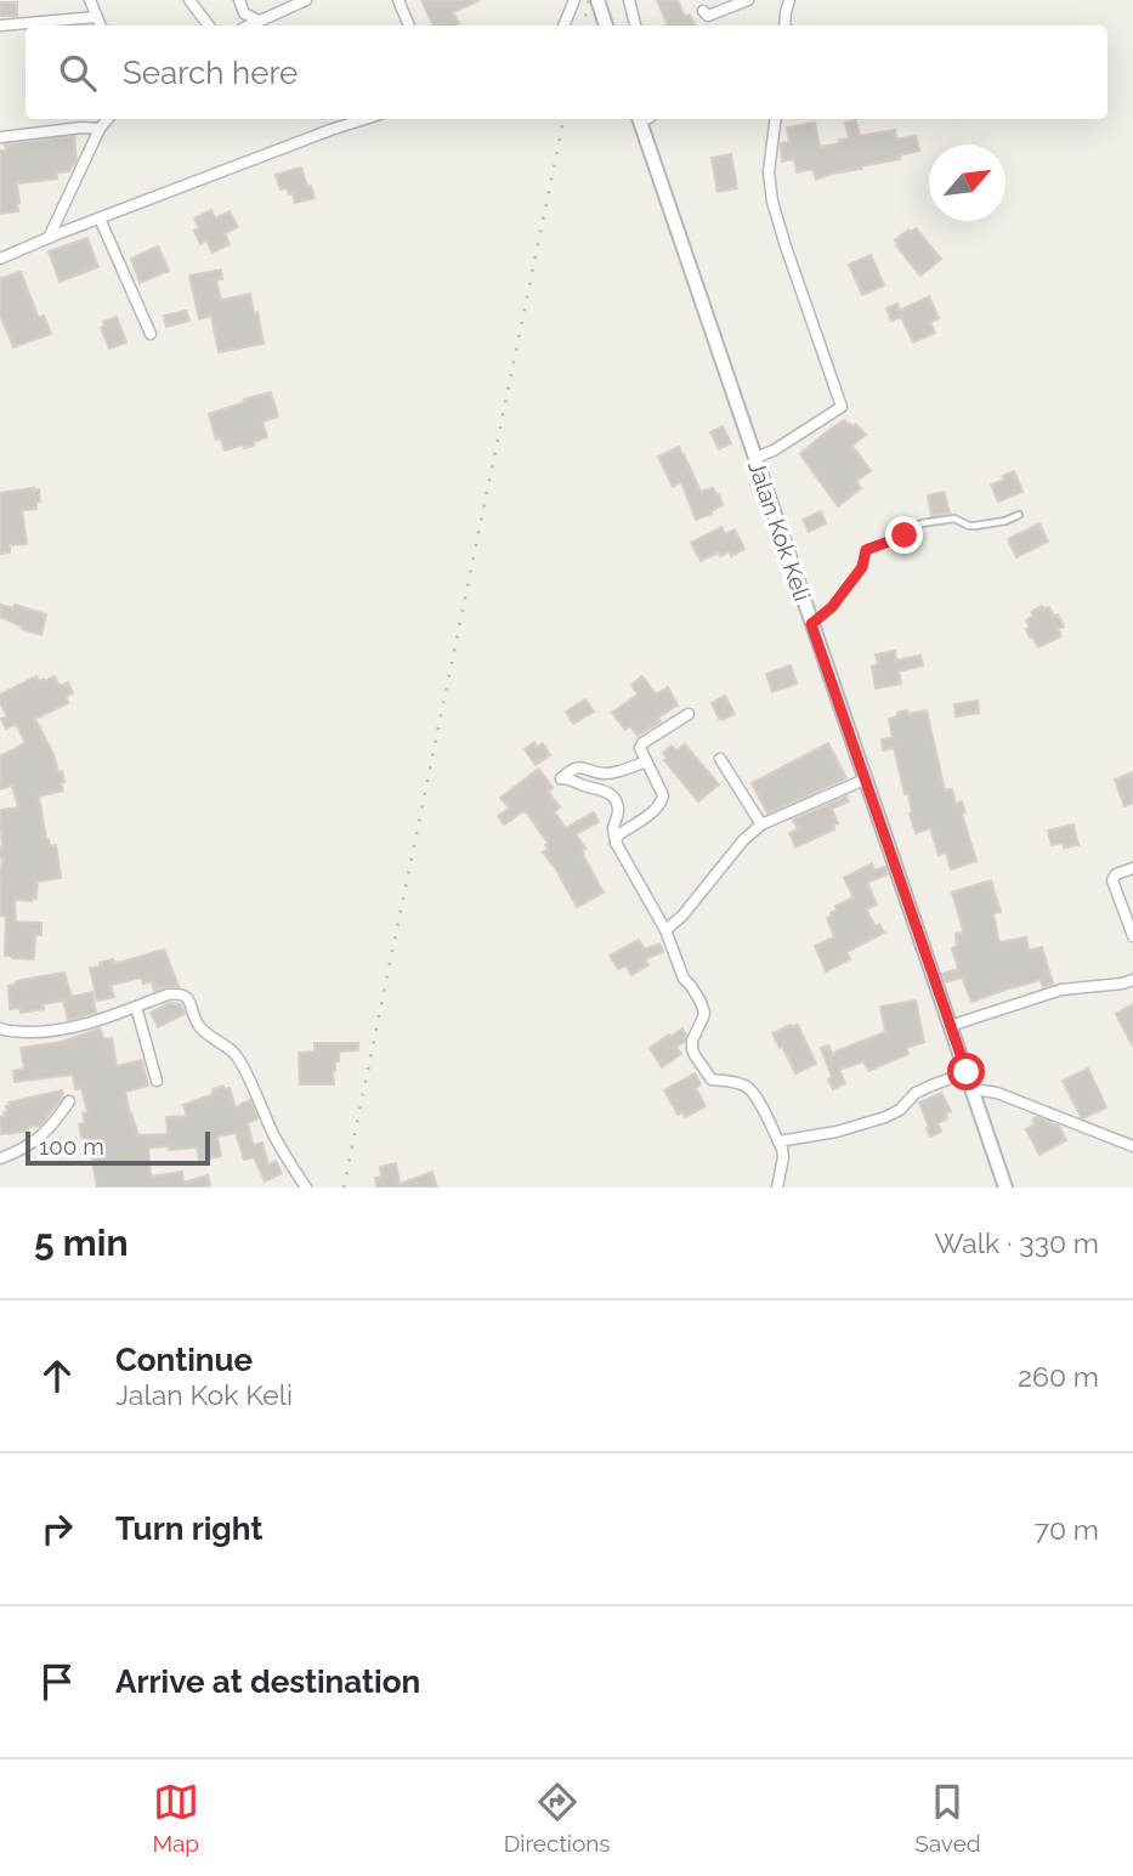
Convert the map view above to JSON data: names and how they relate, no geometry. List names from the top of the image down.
{
  "streets": {
    "street": ["Jalan Kok Keli"]
  },
  "scale_bar": "100 m",
  "north": "top right",
  "page": {
    "search": "Search here",
    "scale": "100 m",
    "heading": ["5 min", "Walk · 330 m"],
    "list": [
      ["Continue", "Jalan Kok Keli", "260 m"],
      ["Turn right", "70 m"],
      "Arrive at destination"
    ],
    "nav": ["Map", "Directions", "Saved"]
  }
}
